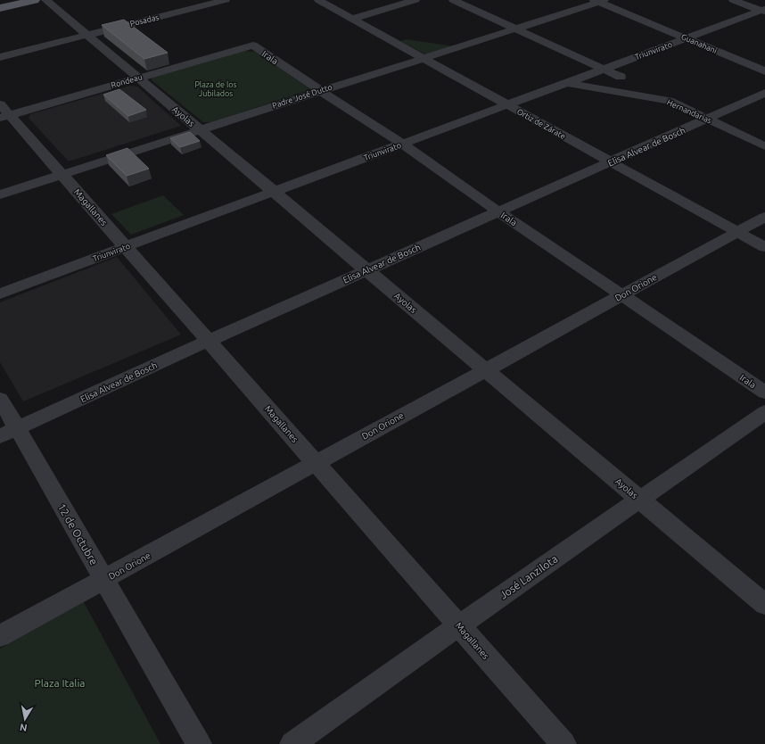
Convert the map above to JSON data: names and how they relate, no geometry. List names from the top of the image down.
{
  "streets": {
    "street": [
      "Posadas",
      "Guanahani",
      "Triunvirato",
      "Irala",
      "Rondeau",
      "Padre José Dutto",
      "Hernandarias",
      "Ayolas",
      "Ortiz de Zárate",
      "Elisa Alvear de Bosch",
      "Magallanes",
      "Don Orione",
      "12 de Octubre",
      "José Lanzilota"
    ]
  },
  "crossings": [
    ["Posadas", "Ayolas"],
    ["Guanahani", "Triunvirato"],
    ["Guanahani", "Padre José Dutto"],
    ["Triunvirato", "Irala"],
    ["Triunvirato", "Hernandarias"],
    ["Triunvirato", "Ayolas"],
    ["Triunvirato", "Ortiz de Zárate"],
    ["Triunvirato", "Magallanes"],
    ["Irala", "Rondeau"],
    ["Irala", "Padre José Dutto"],
    ["Irala", "Elisa Alvear de Bosch"],
    ["Irala", "Don Orione"],
    ["Rondeau", "Ayolas"],
    ["Rondeau", "Magallanes"],
    ["Padre José Dutto", "Ayolas"],
    ["Padre José Dutto", "Ortiz de Zárate"],
    ["Padre José Dutto", "Magallanes"],
    ["Hernandarias", "Elisa Alvear de Bosch"],
    ["Ayolas", "Elisa Alvear de Bosch"],
    ["Ayolas", "Don Orione"],
    ["Ayolas", "José Lanzilota"],
    ["Ortiz de Zárate", "Elisa Alvear de Bosch"],
    ["Ortiz de Zárate", "Don Orione"],
    ["Elisa Alvear de Bosch", "Magallanes"],
    ["Elisa Alvear de Bosch", "12 de Octubre"],
    ["Magallanes", "Don Orione"],
    ["Magallanes", "José Lanzilota"],
    ["Don Orione", "12 de Octubre"]
  ],
  "parks": ["Plaza de los Jubilados", "Plaza Italia"],
  "north": "bottom"
}
